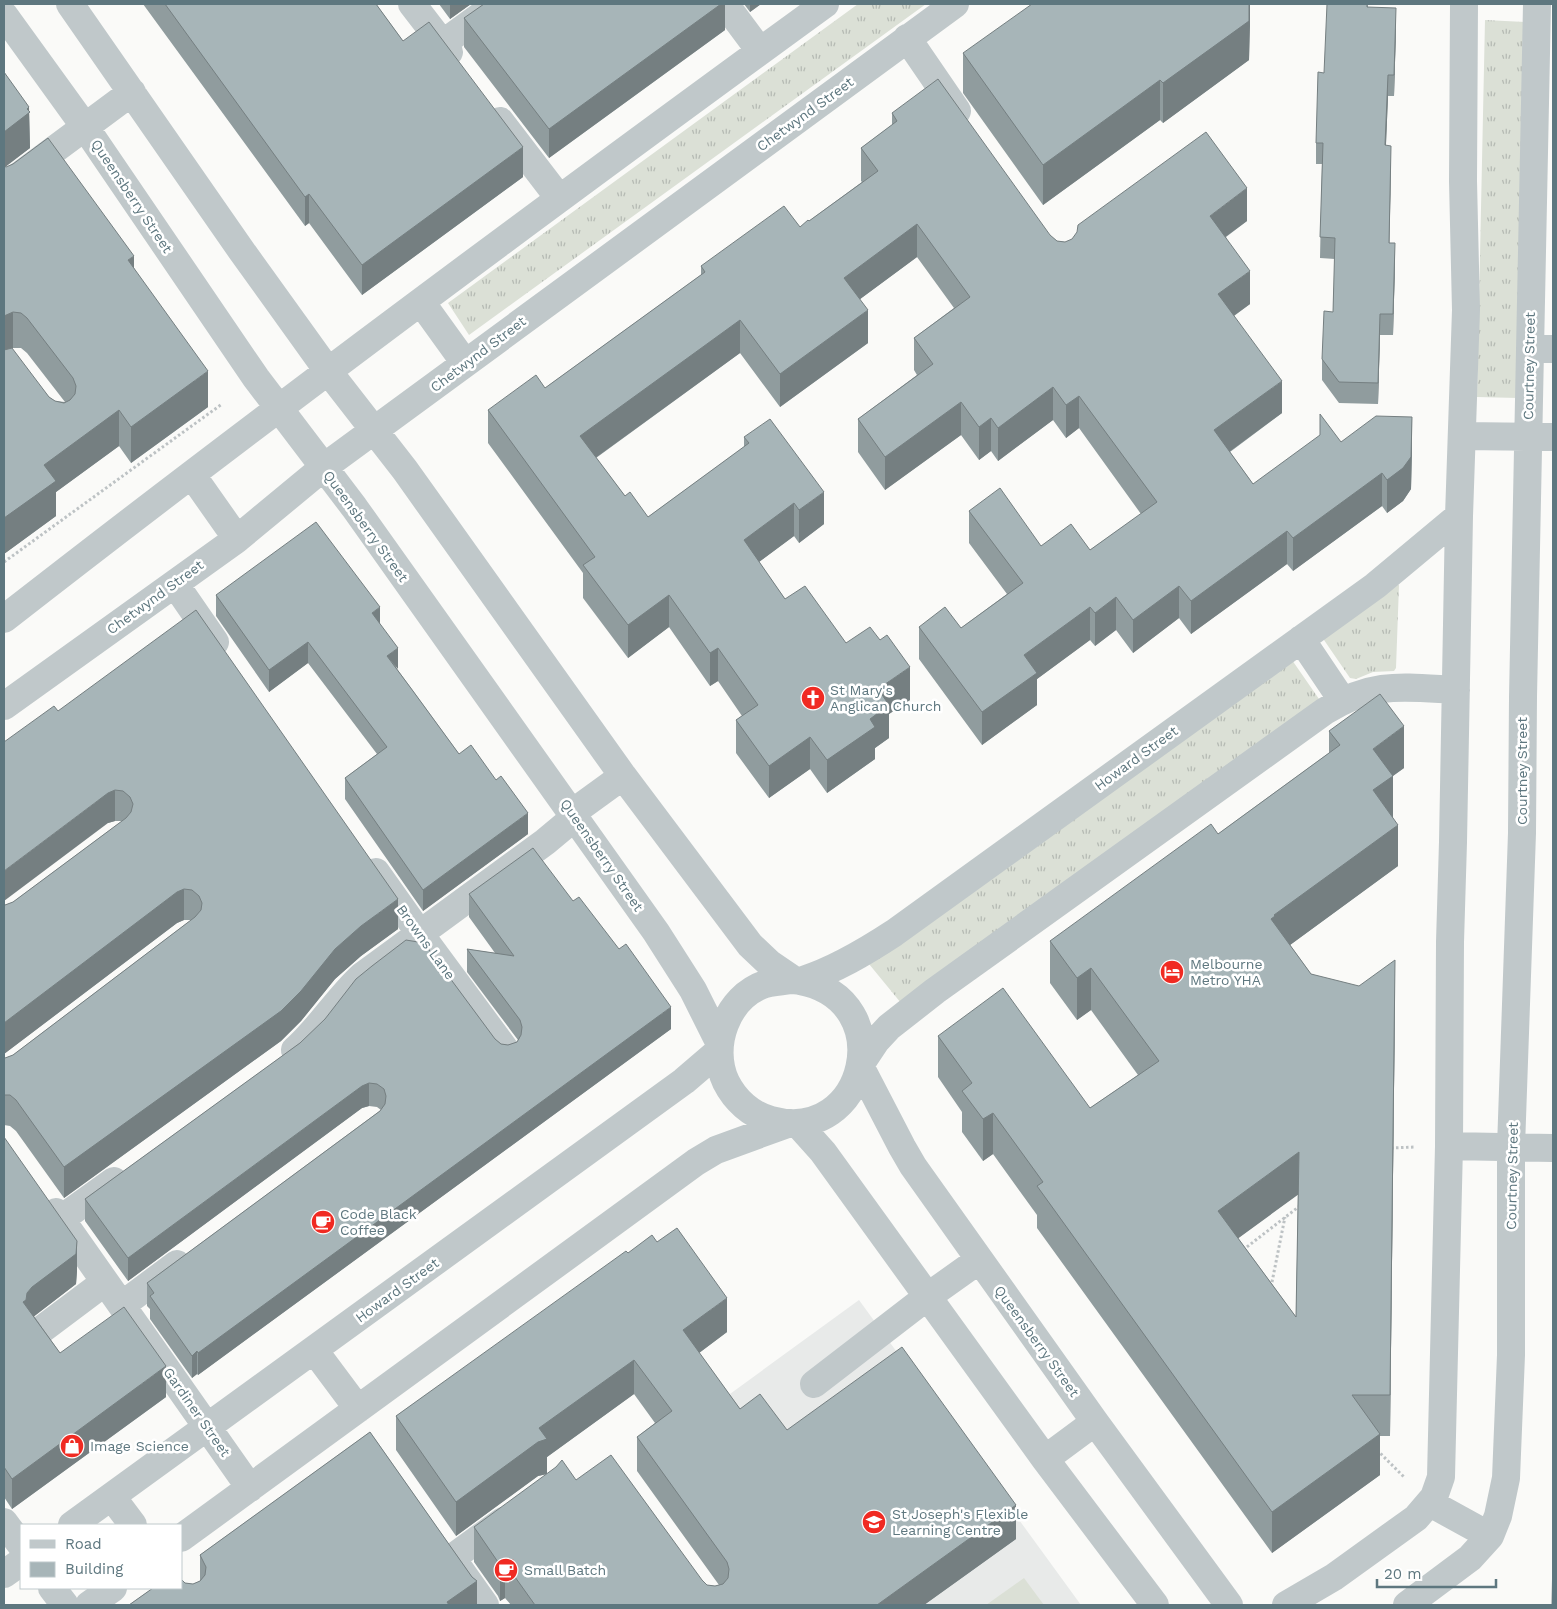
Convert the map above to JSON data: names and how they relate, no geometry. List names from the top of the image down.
{
  "streets": {
    "street": [
      "Chetwynd Street",
      "Queensberry Street",
      "Courtney Street",
      "Howard Street",
      "Browns Lane",
      "Gardiner Street"
    ]
  },
  "crossings": [
    ["Chetwynd Street", "Queensberry Street"],
    ["Queensberry Street", "Howard Street"],
    ["Howard Street", "Gardiner Street"]
  ],
  "places": {
    "church": ["St Mary's Anglican Church"],
    "hotel": ["Melbourne Metro YHA"],
    "cafe": ["Code Black Coffee", "Small Batch"],
    "shop": ["Image Science"],
    "school or university": ["St Joseph's Flexible Learning Centre"]
  },
  "legend": ["Road", "Building"],
  "scale_bar": "20 m"
}
